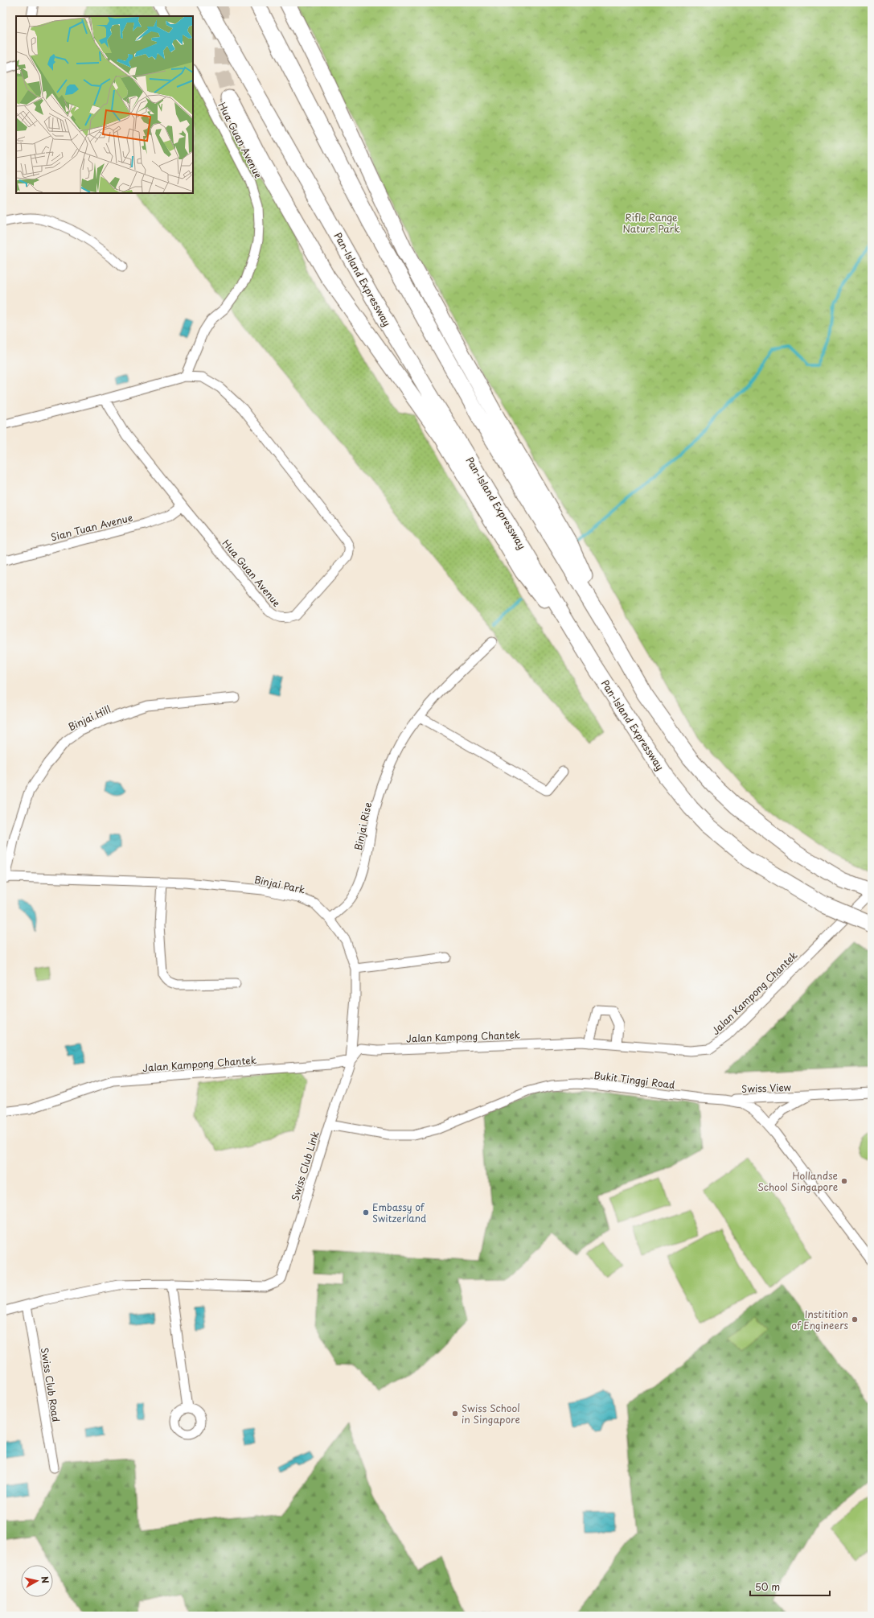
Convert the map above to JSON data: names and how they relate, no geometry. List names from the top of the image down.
{
  "streets": {
    "highway": ["Pan-Island Expressway"],
    "street": [
      "Hua Guan Avenue",
      "Sian Tuan Avenue",
      "Binjai Hill",
      "Binjai Rise",
      "Binjai Park",
      "Jalan Kampong Chantek",
      "Bukit Tinggi Road",
      "Swiss View",
      "Swiss Club Link",
      "Swiss Club Road"
    ]
  },
  "crossings": [
    ["Hua Guan Avenue", "Sian Tuan Avenue"],
    ["Binjai Hill", "Binjai Park"],
    ["Binjai Rise", "Binjai Park"],
    ["Binjai Park", "Jalan Kampong Chantek"],
    ["Binjai Park", "Swiss Club Link"],
    ["Jalan Kampong Chantek", "Swiss Club Link"],
    ["Bukit Tinggi Road", "Swiss View"],
    ["Bukit Tinggi Road", "Swiss Club Link"]
  ],
  "parks": ["Rifle Range Nature Park"],
  "places": [
    "Hollandse School Singapore",
    "Embassy of Switzerland",
    "Institition of Engineers",
    "Swiss School in Singapore"
  ],
  "scale_bar": "50 m",
  "north": "right"
}
